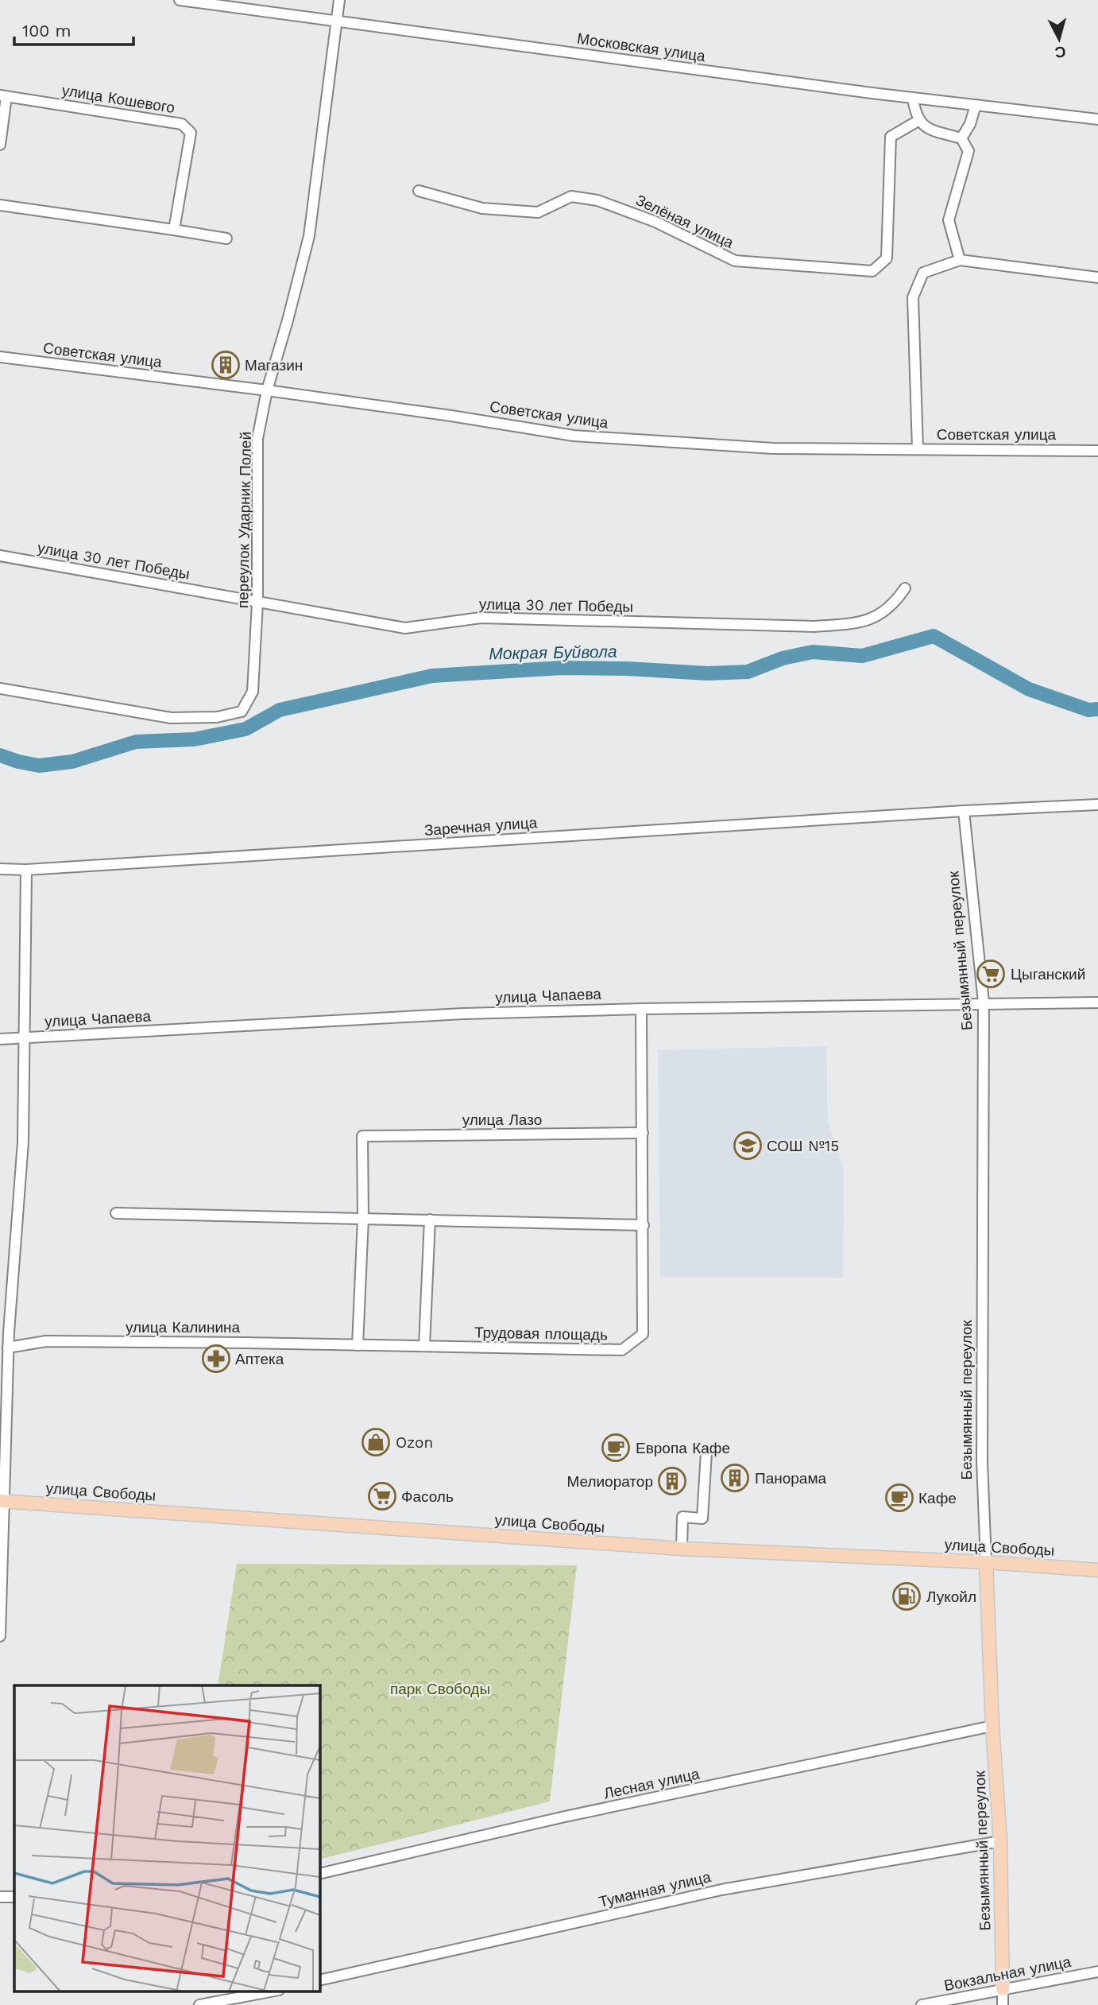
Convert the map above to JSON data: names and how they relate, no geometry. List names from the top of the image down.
{
  "streets": {
    "main road": ["Безымянный переулок", "улица Свободы"],
    "street": [
      "Московская улица",
      "улица Кошевого",
      "Зелёная улица",
      "Советская улица",
      "переулок Ударник Полей",
      "улица 30 лет Победы",
      "Заречная улица",
      "улица Чапаева",
      "улица Лазо",
      "улица Калинина",
      "Трудовая площадь",
      "Лесная улица",
      "Туманная улица",
      "Вокзальная улица"
    ]
  },
  "crossings": [
    ["Московская улица", "переулок Ударник Полей"],
    ["Советская улица", "переулок Ударник Полей"],
    ["переулок Ударник Полей", "улица 30 лет Победы"],
    ["Заречная улица", "Безымянный переулок"],
    ["Безымянный переулок", "улица Чапаева"],
    ["Безымянный переулок", "улица Свободы"],
    ["Безымянный переулок", "Лесная улица"],
    ["Безымянный переулок", "Туманная улица"],
    ["Безымянный переулок", "Вокзальная улица"],
    ["улица Чапаева", "Трудовая площадь"],
    ["улица Лазо", "Трудовая площадь"],
    ["улица Калинина", "Трудовая площадь"]
  ],
  "water": ["Мокрая Буйвола"],
  "parks": ["парк Свободы"],
  "places": {
    "building": ["Магазин", "Панорама", "Мелиоратор"],
    "supermarket": ["Цыганский", "Фасоль"],
    "school or university": ["СОШ №15"],
    "pharmacy": ["Аптека"],
    "shop": ["Ozon"],
    "cafe": ["Европа Кафе", "Кафе"],
    "fuel station": ["Лукойл"]
  },
  "scale_bar": "100 m",
  "north": "bottom"
}
